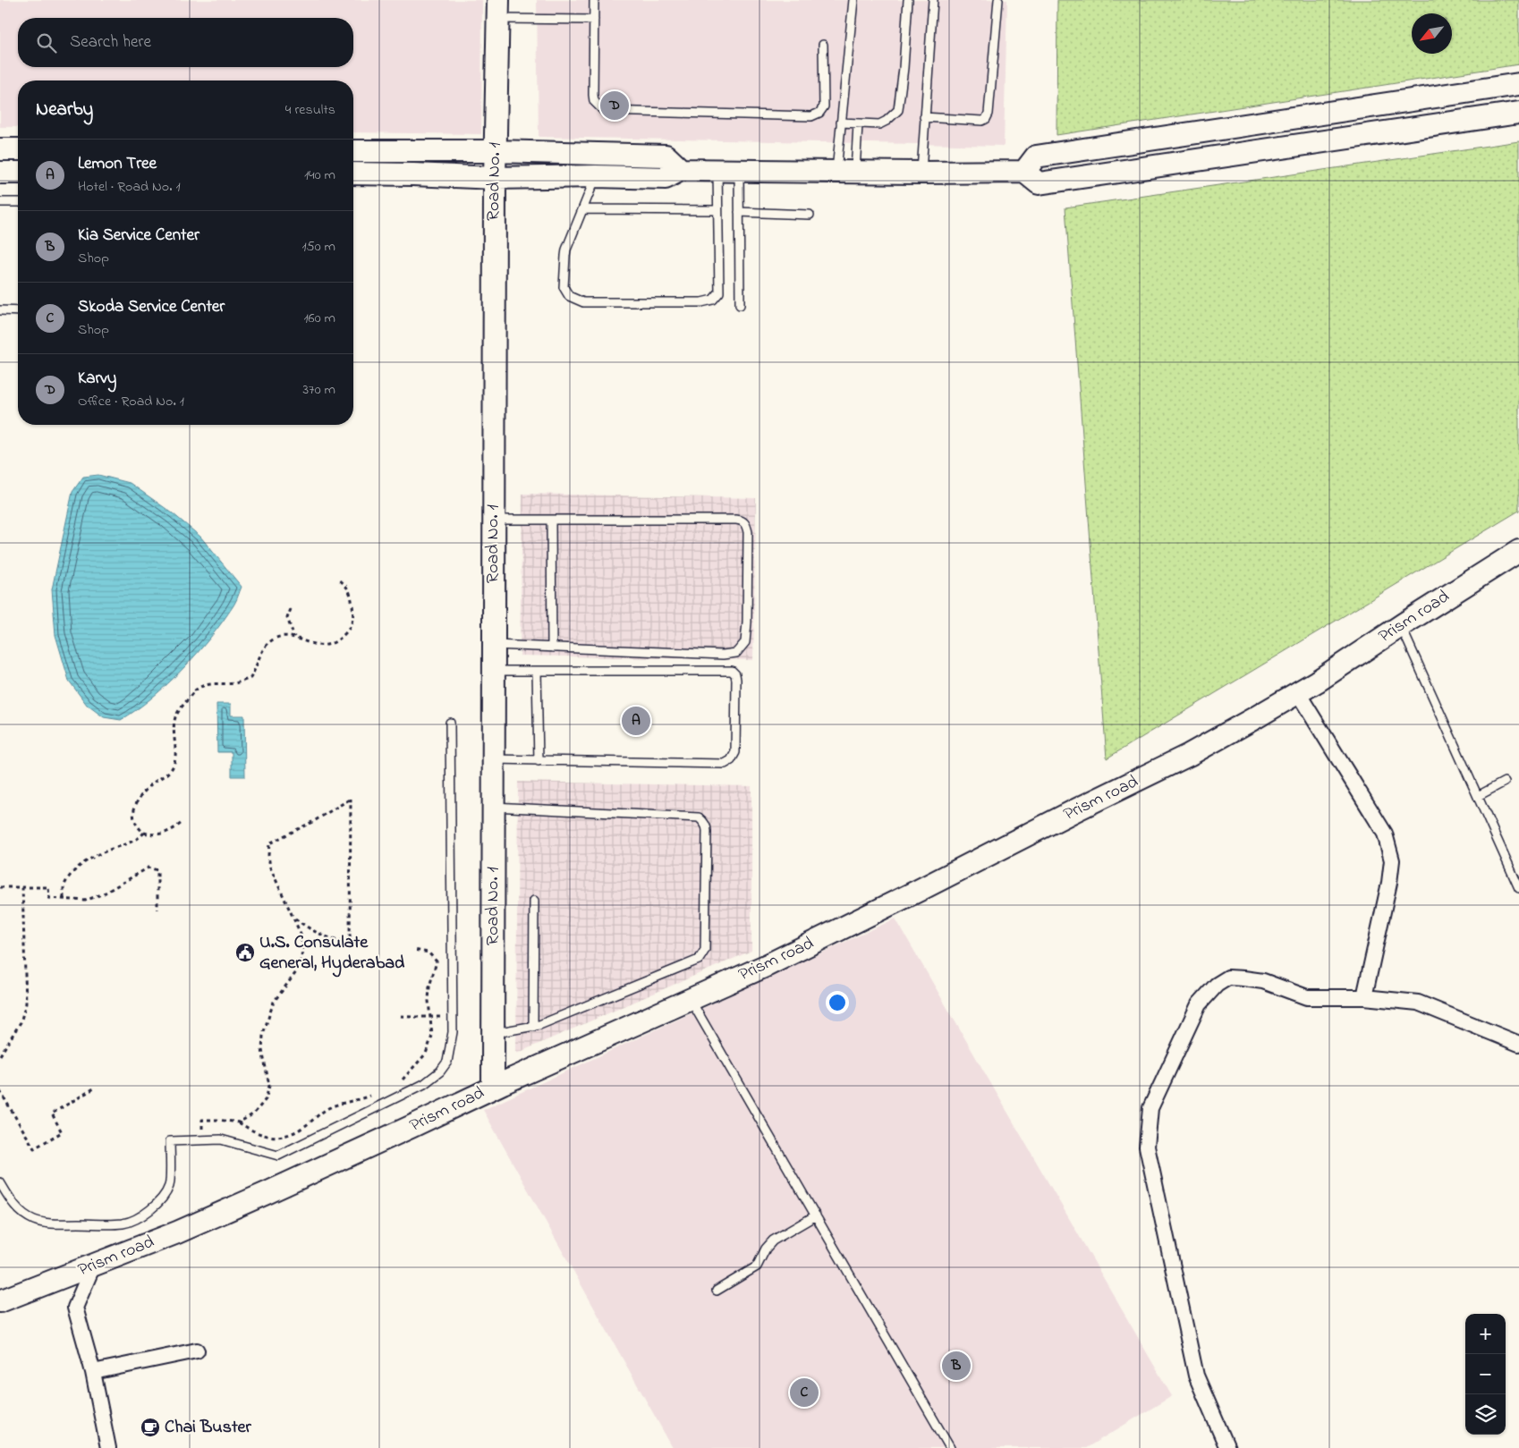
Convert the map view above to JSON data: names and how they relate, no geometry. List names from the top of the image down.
{
  "streets": {
    "street": ["Road No. 1", "Prism road"]
  },
  "crossings": [
    ["Road No. 1", "Prism road"]
  ],
  "places": {
    "public building": ["U.S. Consulate General, Hyderabad"],
    "cafe": ["Chai Buster"]
  },
  "north": "bottom left",
  "page": {
    "search": "Search here",
    "heading": ["Nearby", "4 results"],
    "pins": [
      "D",
      "A",
      "B",
      "C"
    ],
    "list": [
      {
        "mark": "A",
        "name": "Lemon Tree",
        "note": "Hotel · Road No. 1",
        "value": "140 m"
      },
      {
        "mark": "B",
        "name": "Kia Service Center",
        "note": "Shop",
        "value": "150 m"
      },
      {
        "mark": "C",
        "name": "Skoda Service Center",
        "note": "Shop",
        "value": "160 m"
      },
      {
        "mark": "D",
        "name": "Karvy",
        "note": "Office · Road No. 1",
        "value": "370 m"
      }
    ],
    "map_buttons": ["+", "−"]
  }
}
